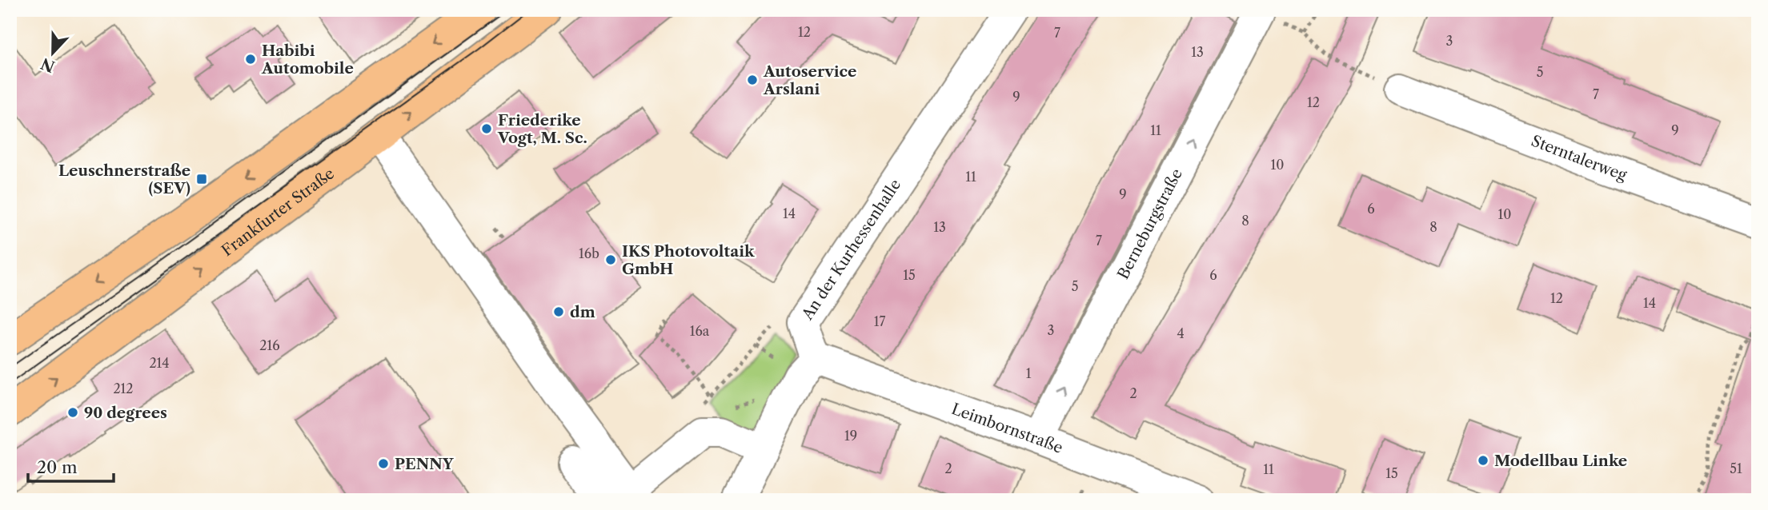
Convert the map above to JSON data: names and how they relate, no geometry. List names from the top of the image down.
{
  "streets": {
    "main road": ["Frankfurter Straße"],
    "street": [
      "Sterntalerweg",
      "Berneburgstraße",
      "An der Kurhessenhalle",
      "Leimbornstraße"
    ]
  },
  "crossings": [
    ["Berneburgstraße", "Leimbornstraße"],
    ["An der Kurhessenhalle", "Leimbornstraße"]
  ],
  "one_way": ["Berneburgstraße"],
  "places": {
    "other": [
      "Habibi Automobile",
      "Autoservice Arslani",
      "Friederike Vogt, M. Sc.",
      "IKS Photovoltaik GmbH",
      "dm",
      "90 degrees",
      "Modellbau Linke",
      "PENNY"
    ],
    "transit": ["Leuschnerstraße (SEV)"]
  },
  "house_numbers": [
    "12",
    "7",
    "3",
    "13",
    "5",
    "7",
    "9",
    "12",
    "11",
    "9",
    "10",
    "11",
    "9",
    "6",
    "14",
    "10",
    "8",
    "13",
    "8",
    "7",
    "16b",
    "15",
    "6",
    "5",
    "12",
    "14",
    "17",
    "3",
    "16a",
    "4",
    "216",
    "214",
    "1",
    "212",
    "2",
    "19",
    "2",
    "51",
    "11",
    "15"
  ],
  "scale_bar": "20 m",
  "north": "bottom"
}
